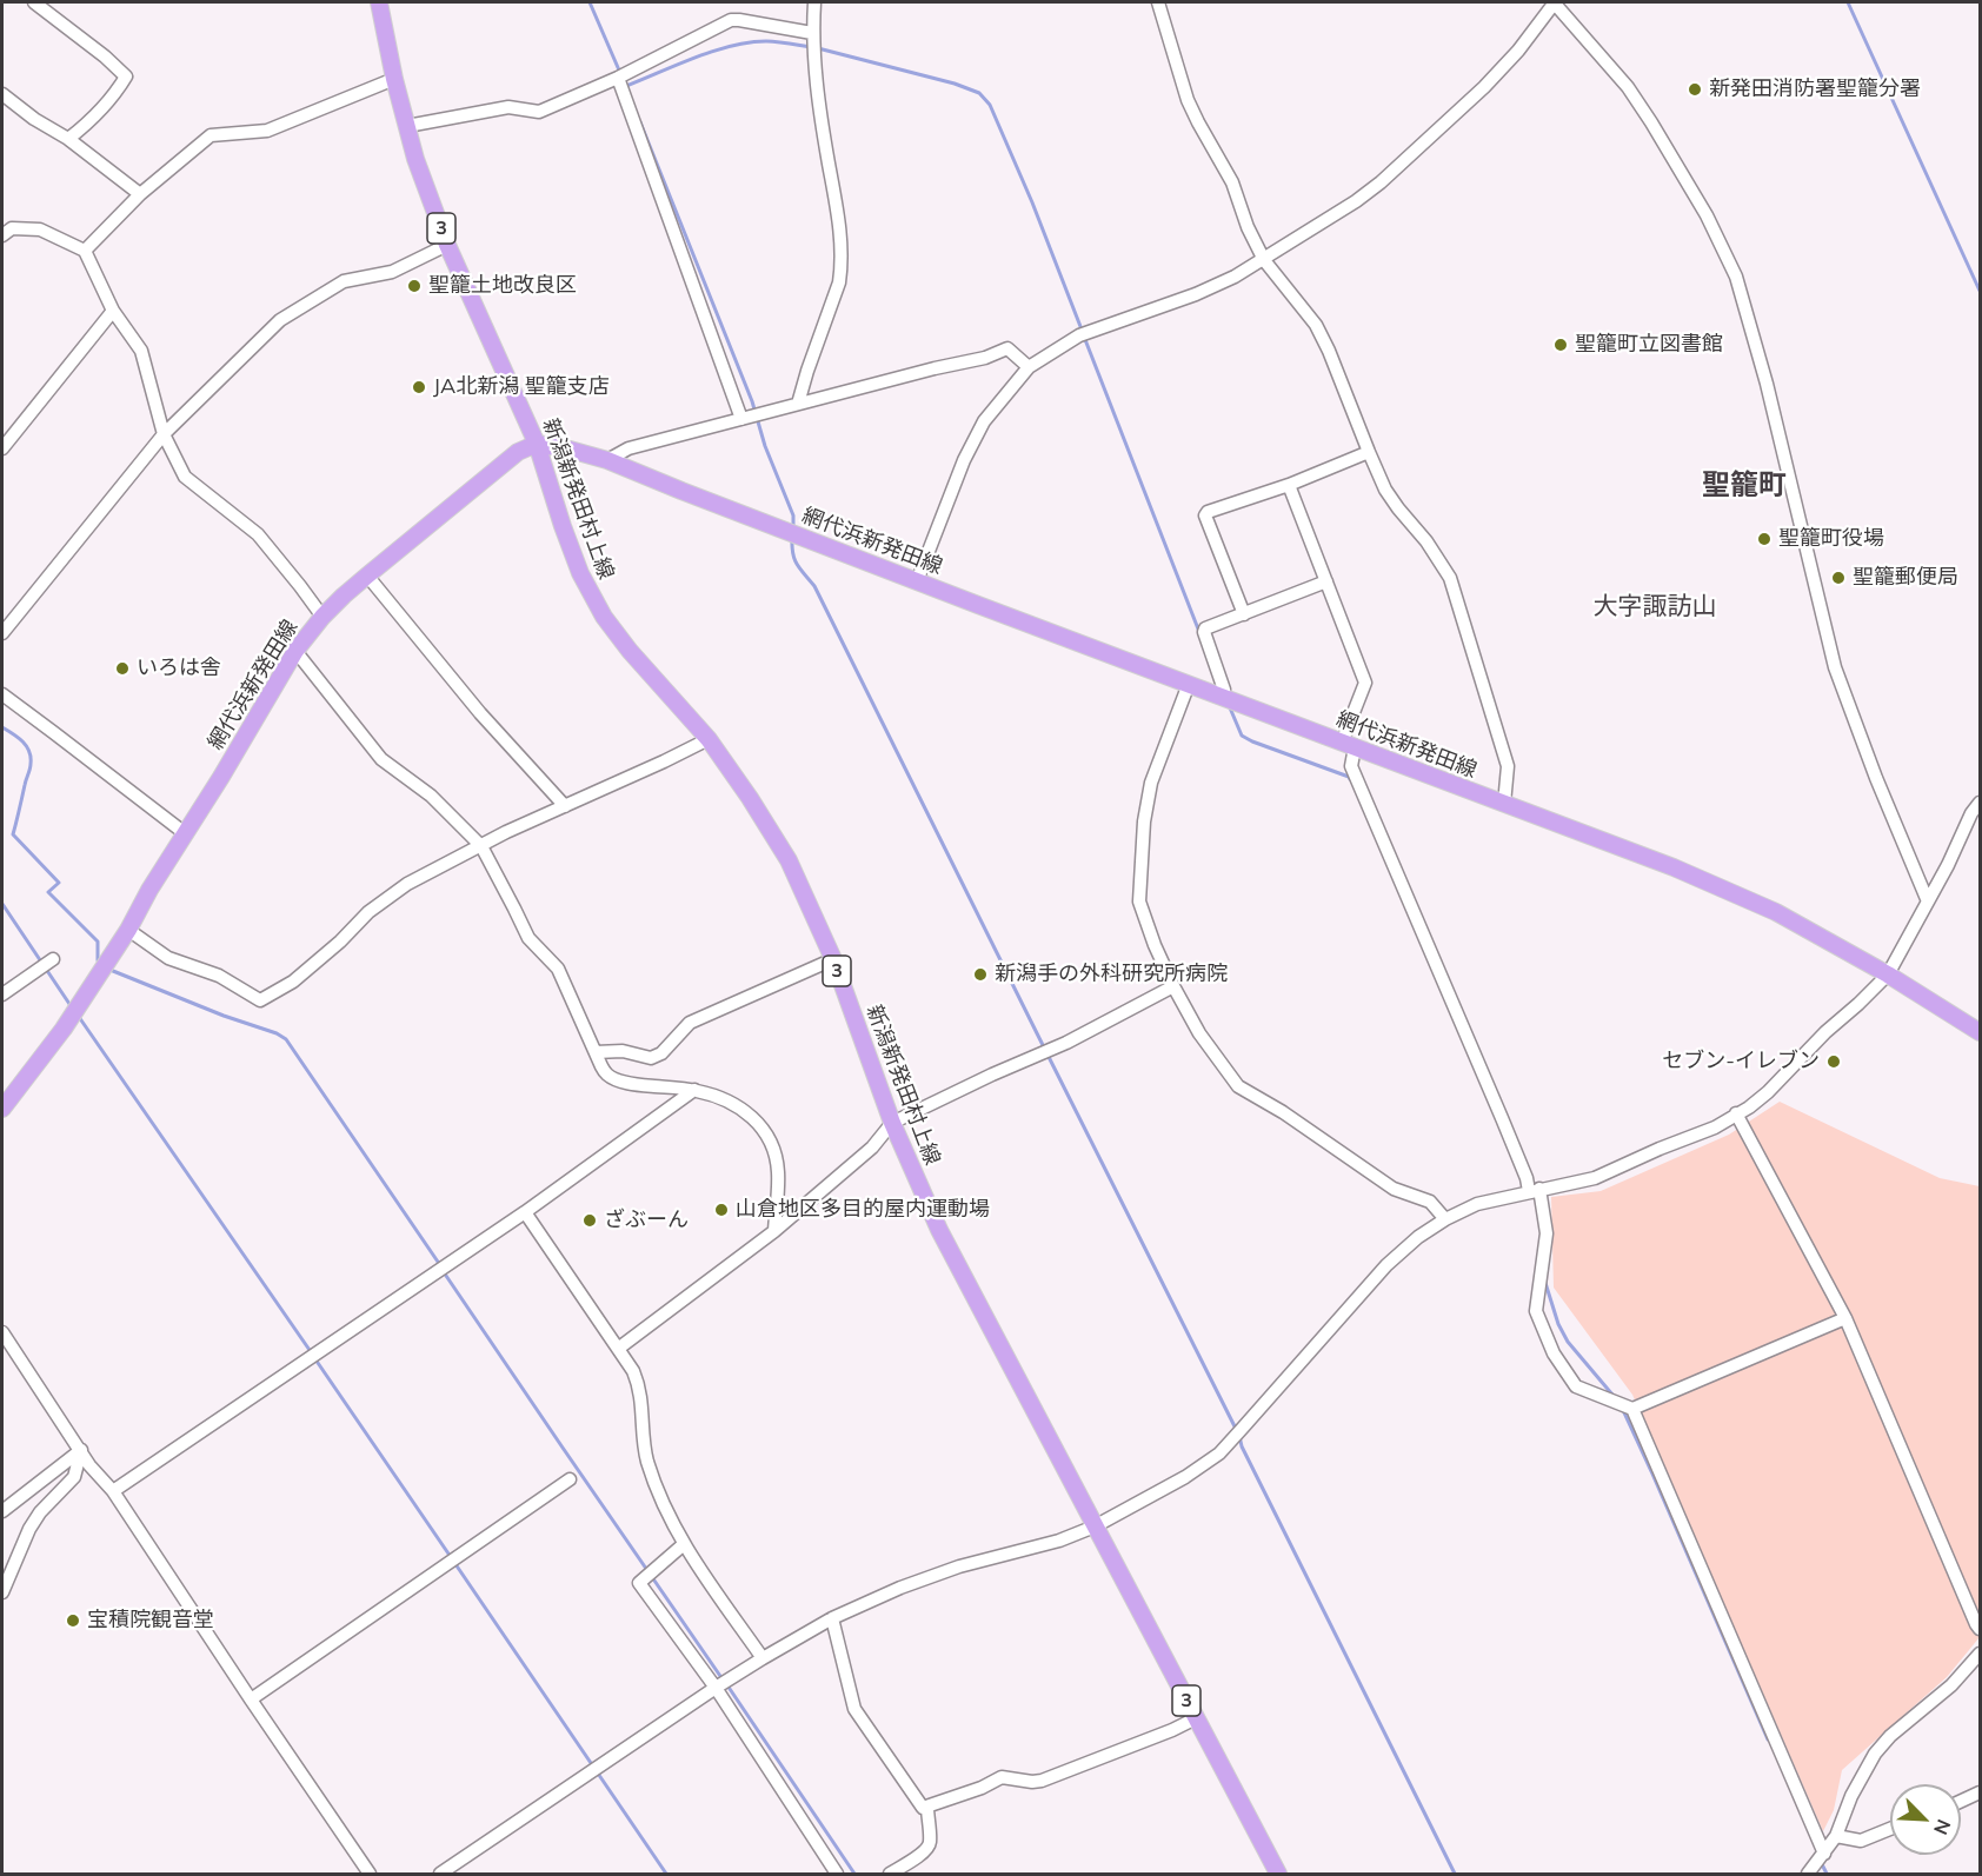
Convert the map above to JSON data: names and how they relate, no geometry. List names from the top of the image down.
{
  "streets": {
    "main road": ["3", "新潟新発田村上線", "網代浜新発田線"]
  },
  "crossings": [
    ["新潟新発田村上線", "網代浜新発田線"]
  ],
  "districts": ["聖籠町", "大字諏訪山"],
  "places": [
    "新発田消防署聖籠分署",
    "聖籠土地改良区",
    "聖籠町立図書館",
    "JA北新潟 聖籠支店",
    "聖籠町役場",
    "聖籠郵便局",
    "いろは舎",
    "新潟手の外科研究所病院",
    "セブン-イレブン",
    "山倉地区多目的屋内運動場",
    "ざぶーん",
    "宝積院観音堂"
  ],
  "north": "bottom right"
}
